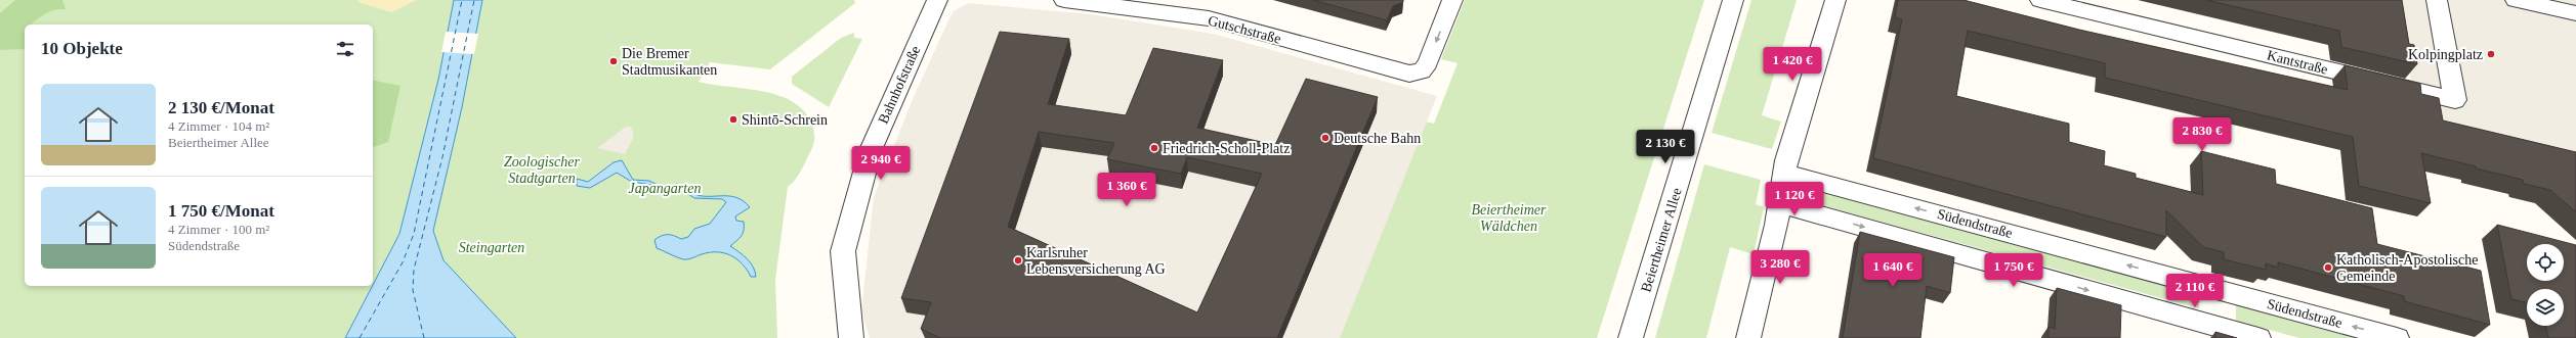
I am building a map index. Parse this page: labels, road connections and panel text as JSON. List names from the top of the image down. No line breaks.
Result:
{"streets":{"street":["Gutschstraße","Kantstraße","Bahnhofstraße","Südendstraße","Beiertheimer Allee"]},"one_way":["Gutschstraße"],"parks":["Zoologischer Stadtgarten","Japangarten","Beiertheimer Wäldchen","Steingarten"],"places":["Kolpingplatz","Die Bremer Stadtmusikanten","Shintō-Schrein","Deutsche Bahn","Friedrich-Scholl-Platz","Karlsruher Lebensversicherung AG","Katholisch-Apostolische Gemeinde"],"page":{"heading":"10 Objekte","price":["1 420 €","2 830 €","2 130 €","2 940 €","1 360 €","1 120 €","3 280 €","1 640 €","1 750 €","2 110 €"],"list":[{"name":"2 130 €/Monat","note":"4 Zimmer · 104 m² · Beiertheimer Allee"},{"name":"1 750 €/Monat","note":"4 Zimmer · 100 m² · Südendstraße"}]}}
